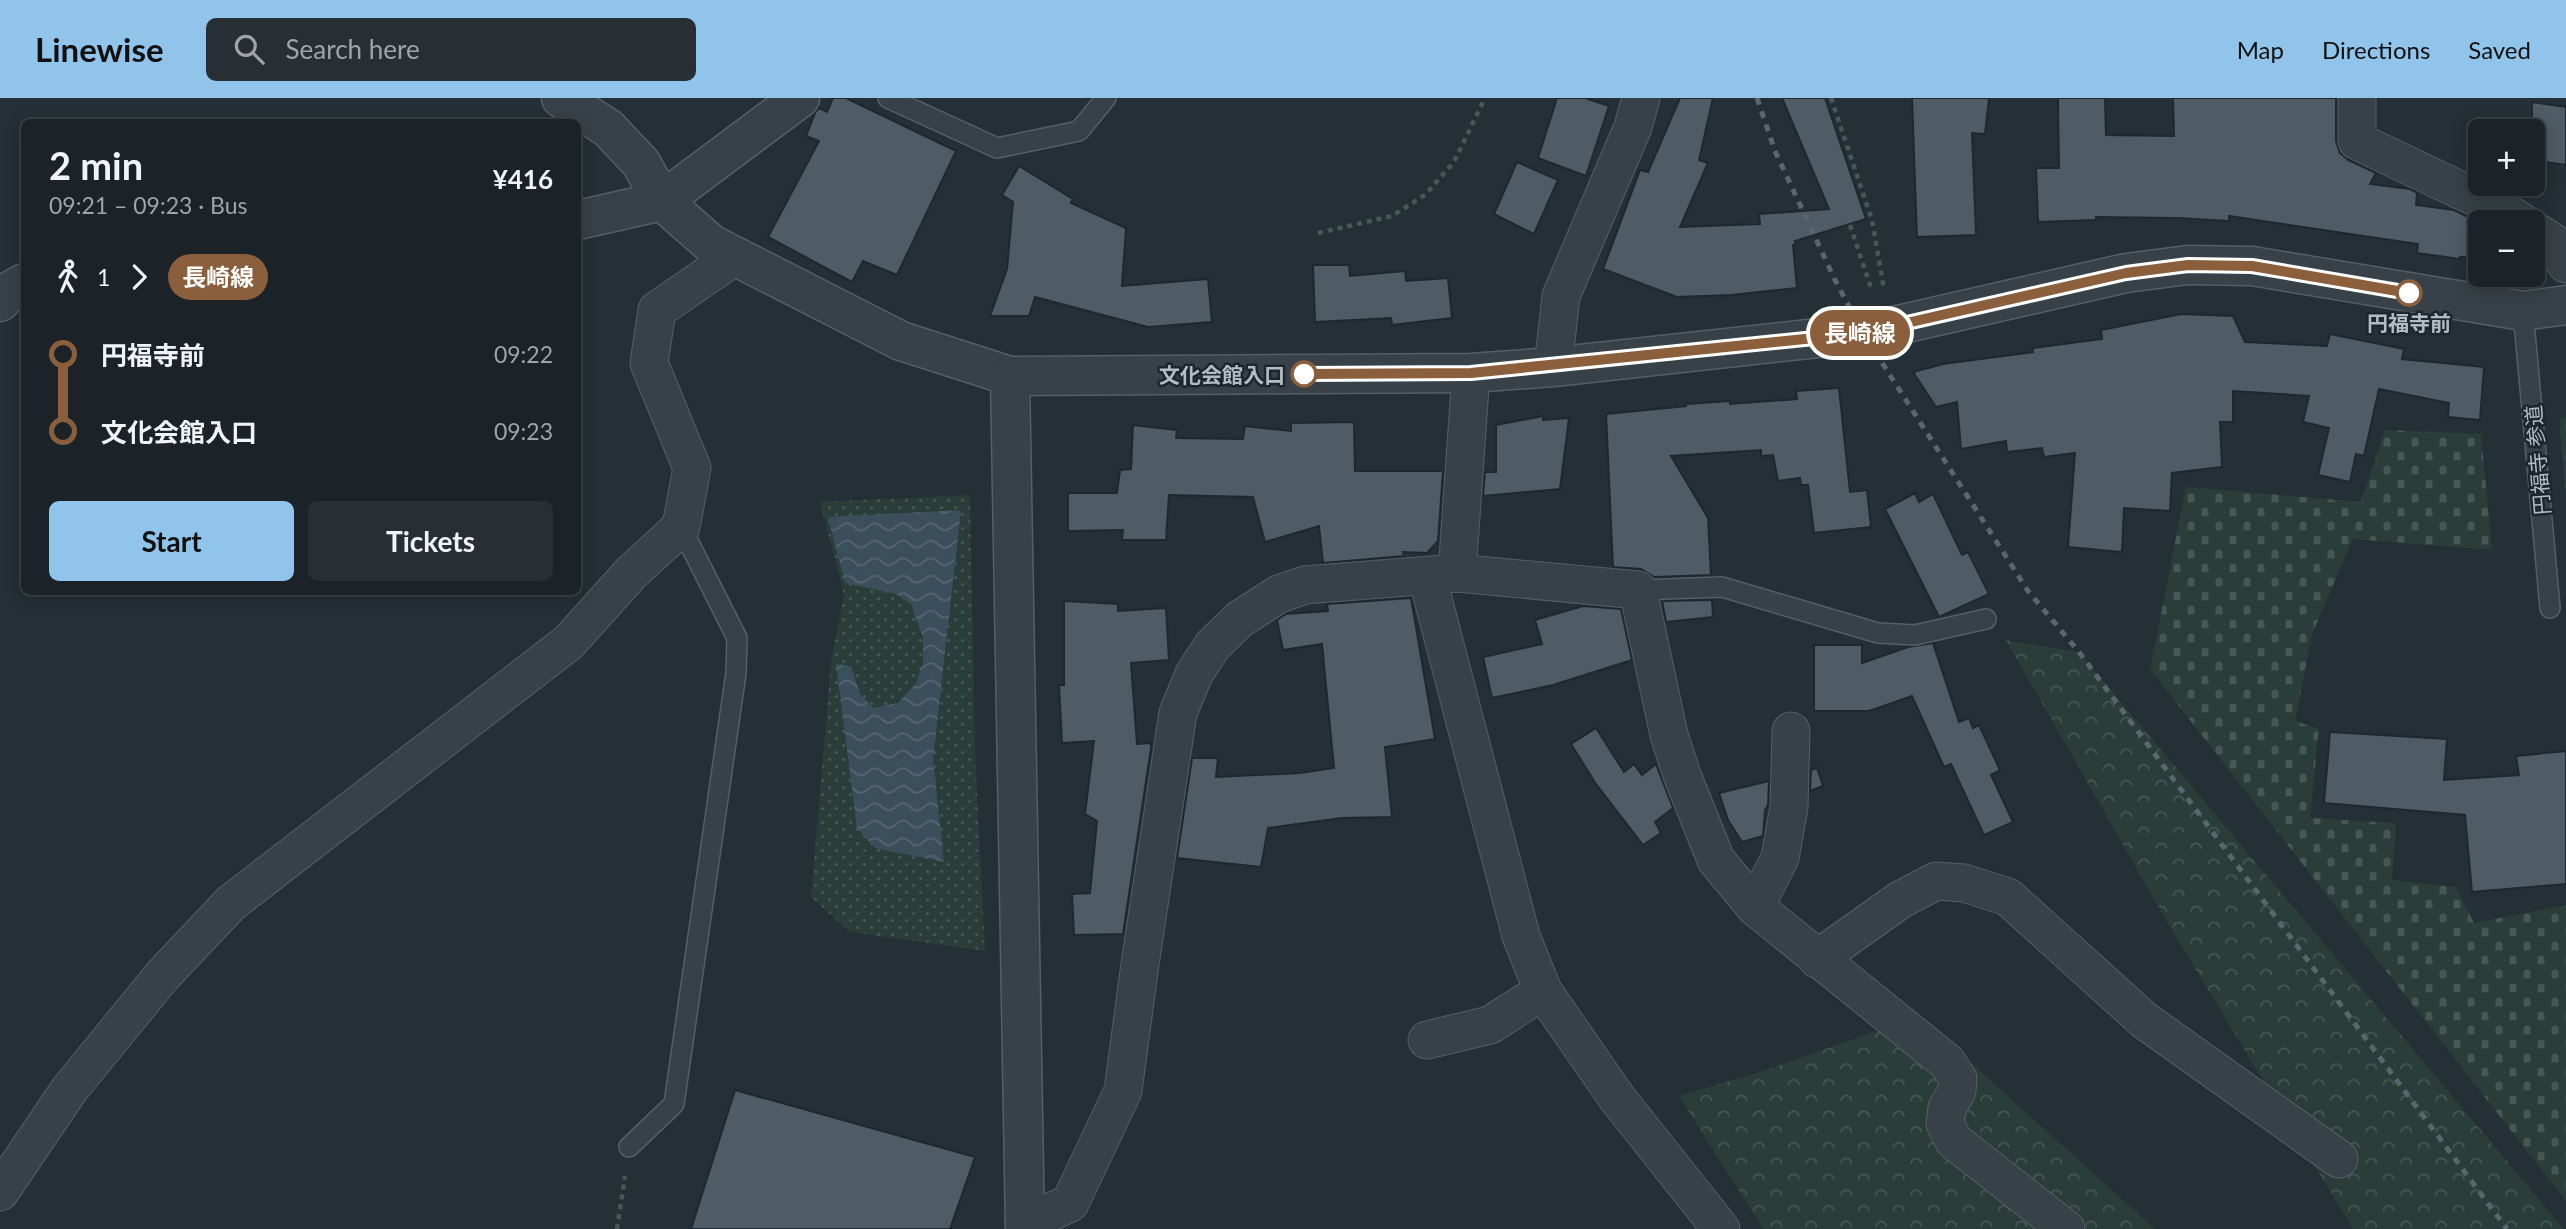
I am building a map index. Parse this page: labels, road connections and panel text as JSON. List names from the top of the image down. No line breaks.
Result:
{"streets":{"lane":["円福寺 参道"]},"places":["円福寺前","文化会館入口"],"lines":["bus line 長崎線"],"page":{"header":"Linewise","search":"Search here","nav":["Map","Directions","Saved"],"on_map":"長崎線","map_buttons":["+","−"],"heading":["2 min","09:21 – 09:23 · Bus","¥416"],"legs":["1","長崎線"],"list":[{"name":"円福寺前","value":"09:22"},{"name":"文化会館入口","value":"09:23"}],"buttons":["Start","Tickets"]}}
